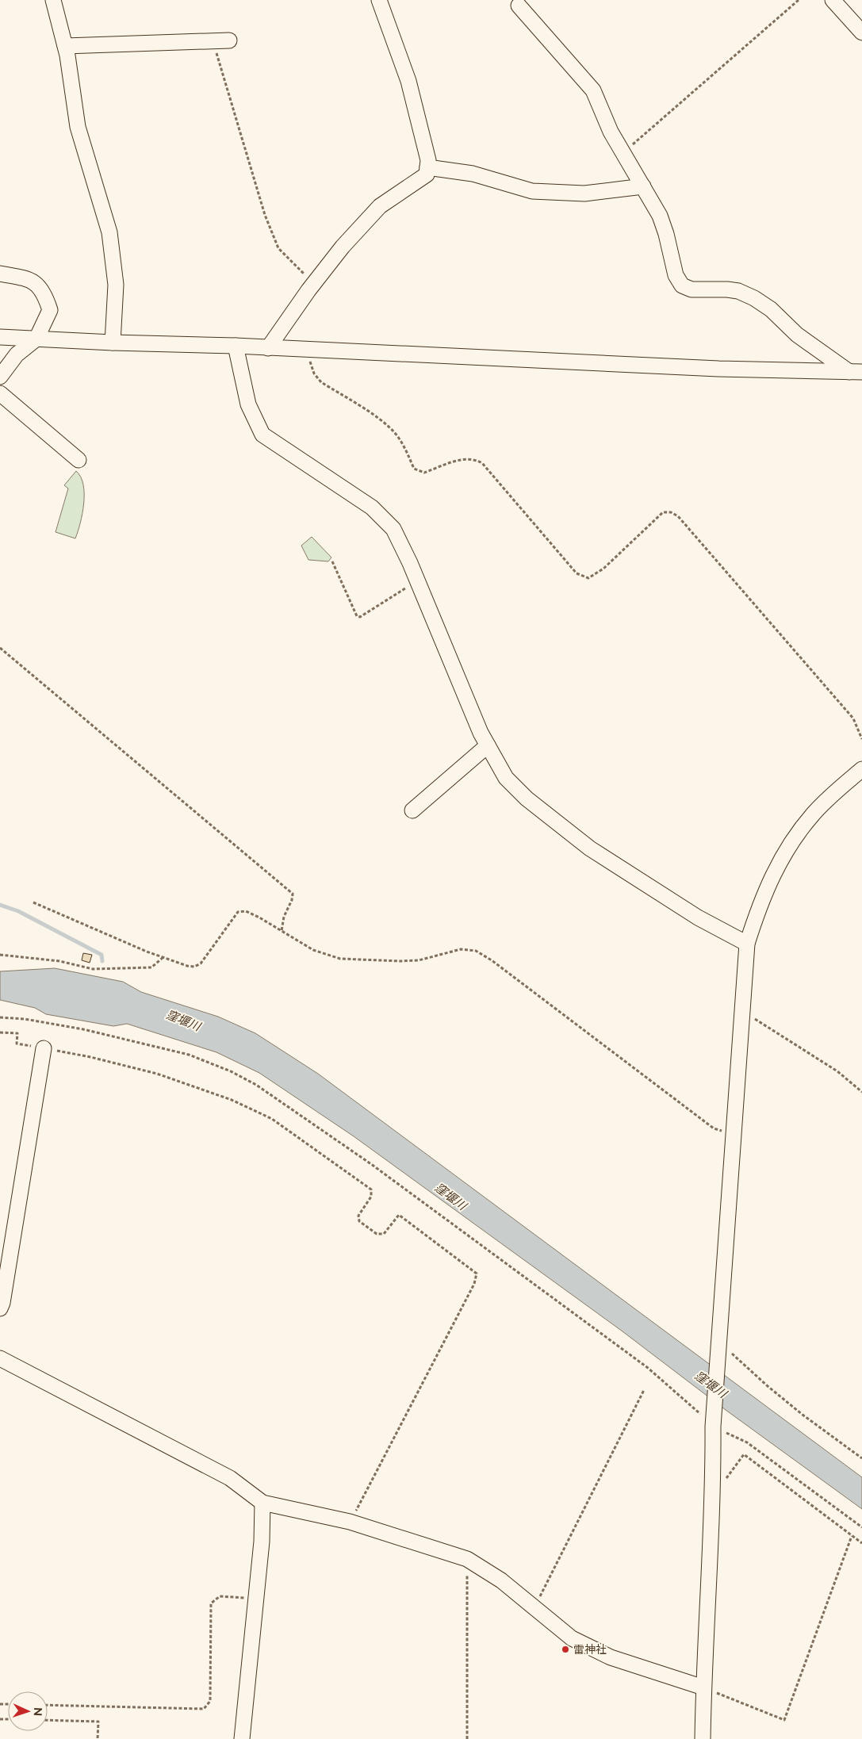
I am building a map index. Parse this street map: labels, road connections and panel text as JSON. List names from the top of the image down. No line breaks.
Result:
{"water":["窪堰川"],"places":["雷神社"],"north":"right"}
